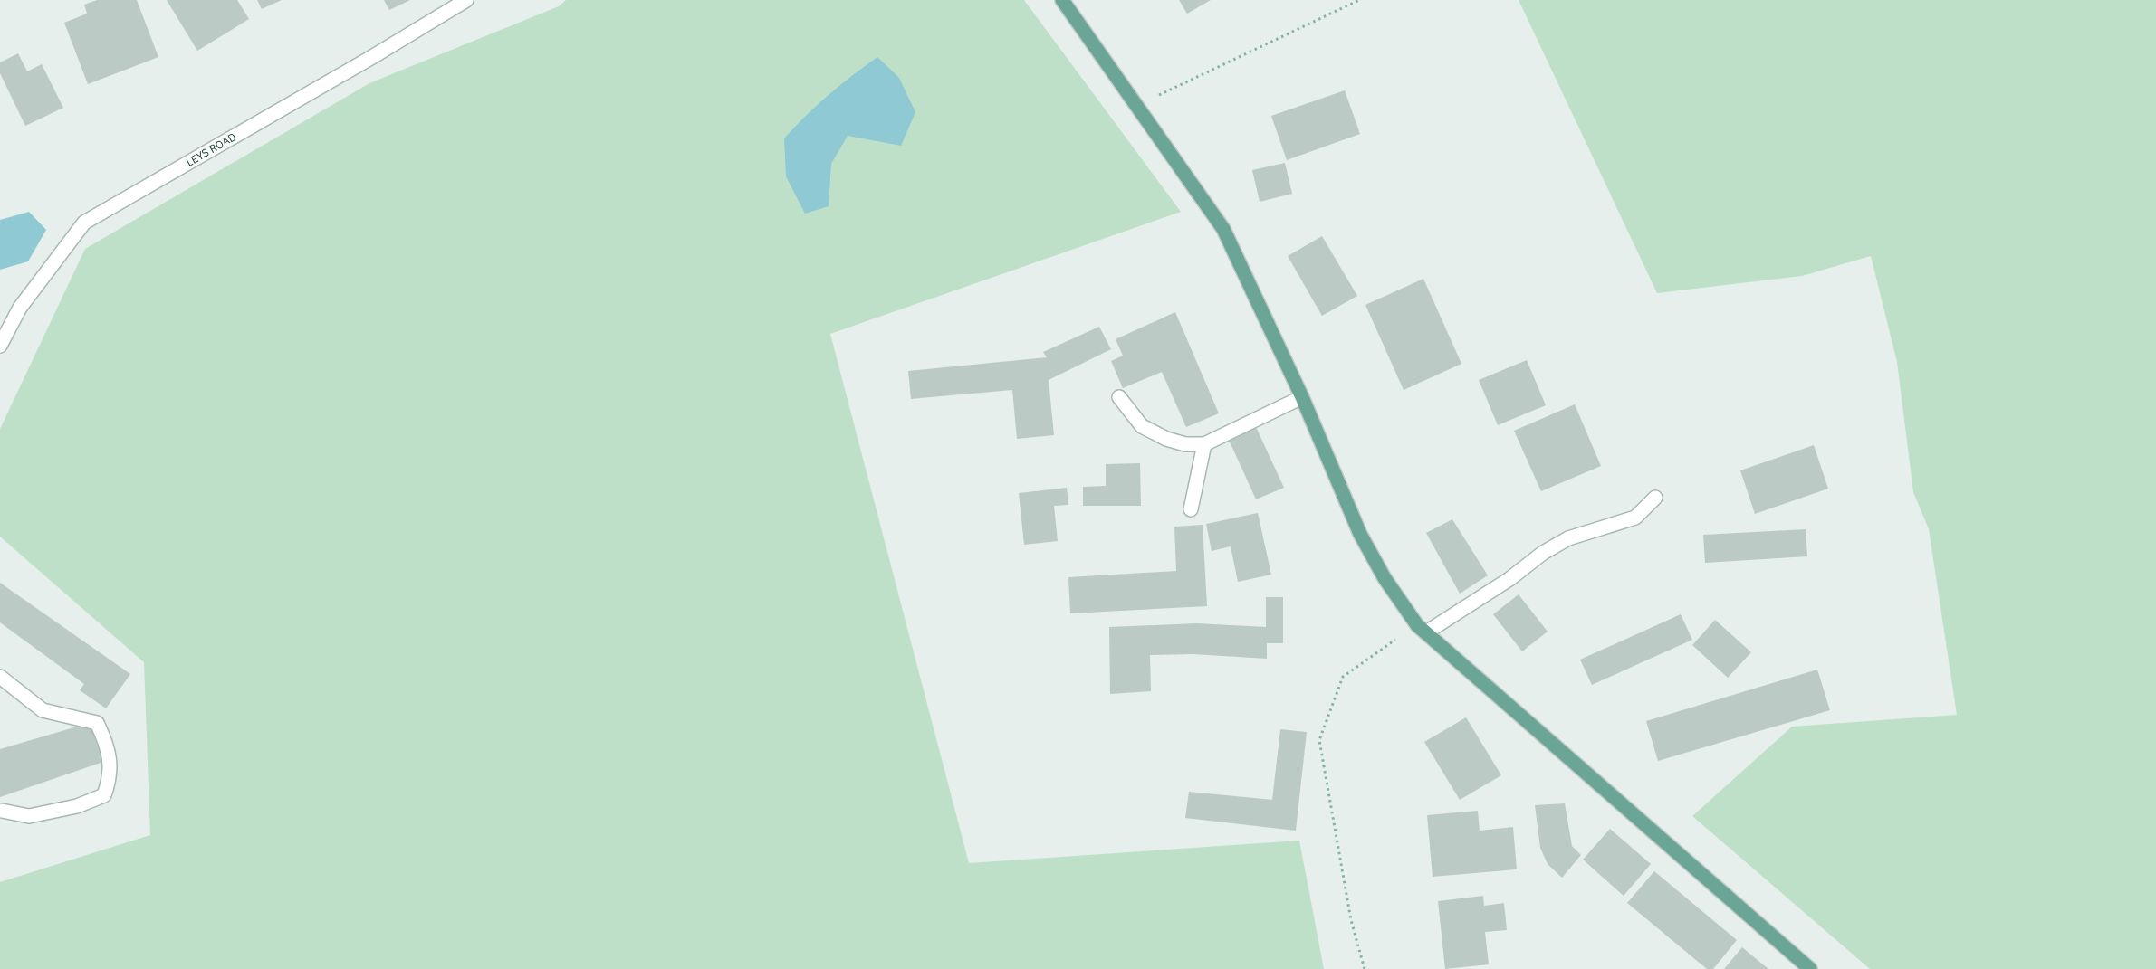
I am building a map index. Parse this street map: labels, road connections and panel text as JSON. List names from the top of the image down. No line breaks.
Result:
{"streets":{"street":["LEYS ROAD"]}}
